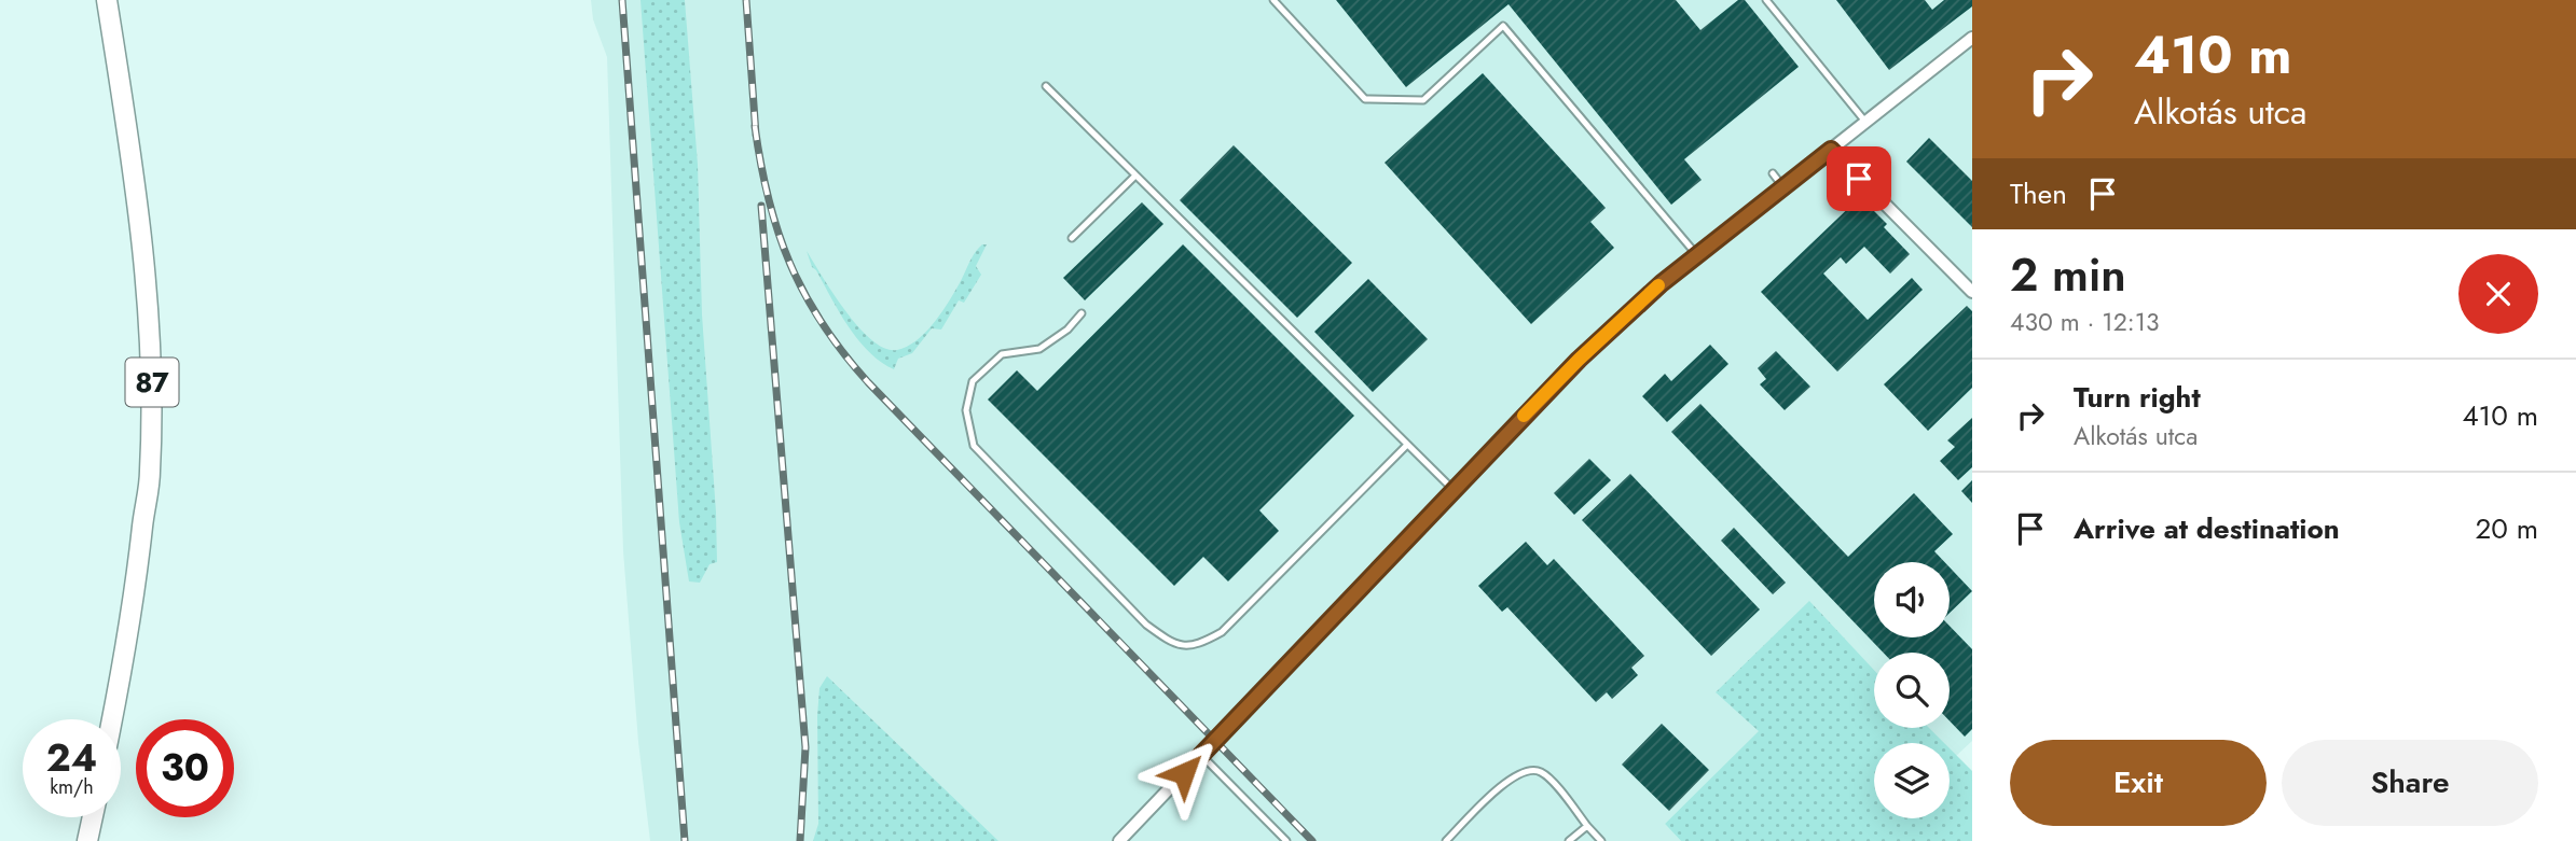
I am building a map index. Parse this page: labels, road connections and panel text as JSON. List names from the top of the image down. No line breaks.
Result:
{"streets":{"main road":["87"]},"page":{"turn":["410 m","Alkotás utca"],"then":"Then","heading":["2 min","430 m · 12:13"],"list":[{"name":"Turn right","note":"Alkotás utca","value":"410 m"},{"name":"Arrive at destination","value":"20 m"}],"speed":"24 km/h","limit":"30","buttons":["Exit","Share"]}}
